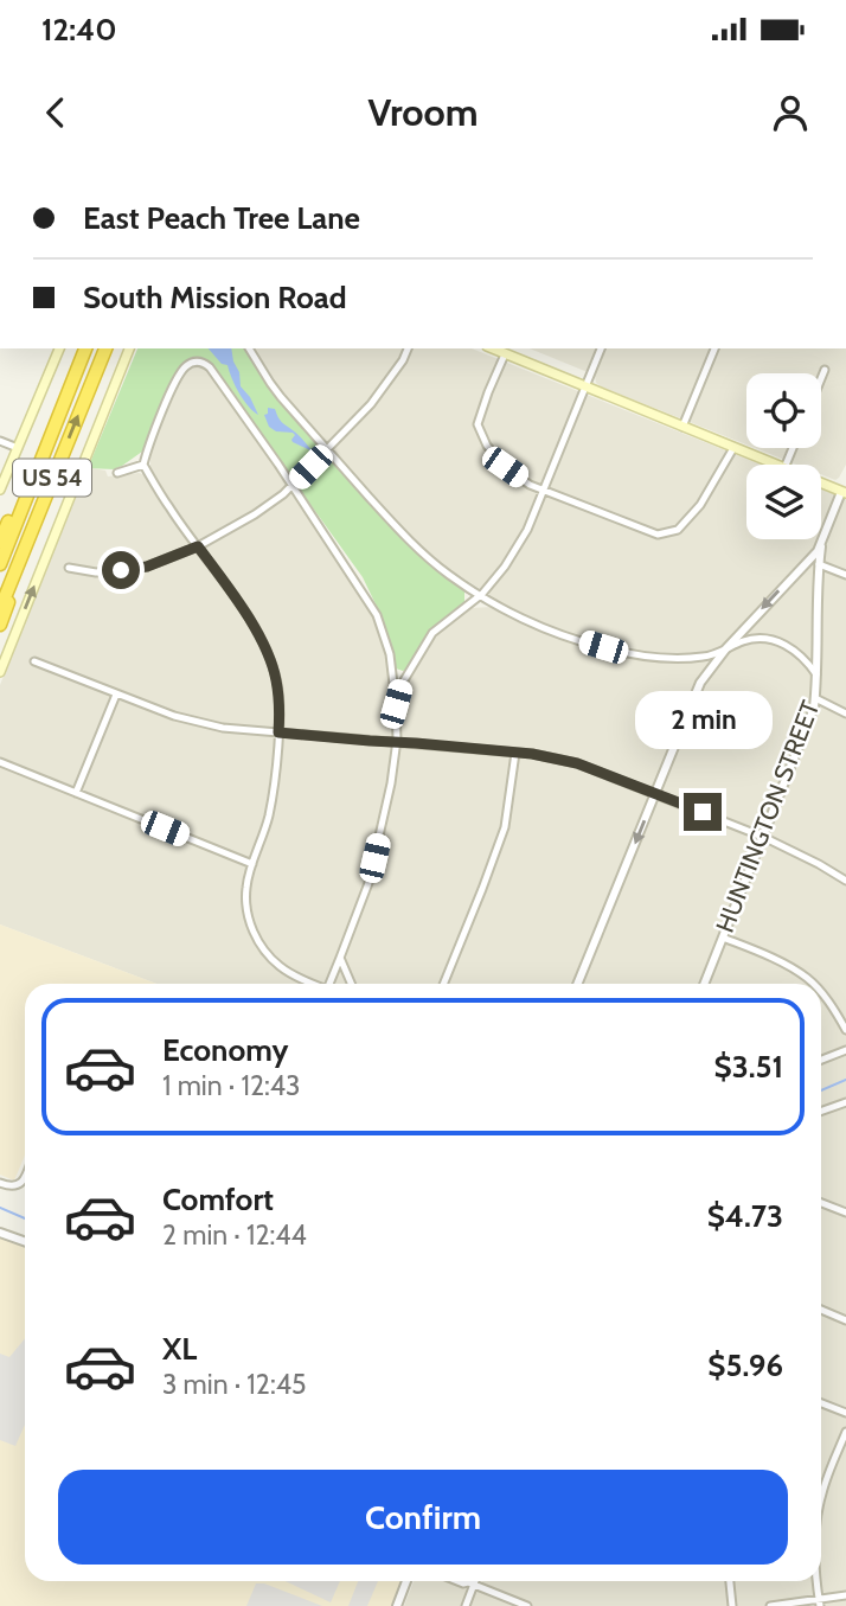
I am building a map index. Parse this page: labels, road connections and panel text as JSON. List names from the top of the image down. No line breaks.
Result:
{"streets":{"highway":["US 54"],"street":["HUNTINGTON STREET"]},"page":{"status":"12:40","header":"Vroom","banner":["East Peach Tree Lane","South Mission Road"],"bubble":"2 min","list":[{"name":"Economy","note":"1 min · 12:43","value":"$3.51"},{"name":"Comfort","note":"2 min · 12:44","value":"$4.73"},{"name":"XL","note":"3 min · 12:45","value":"$5.96"}],"buttons":"Confirm"}}
